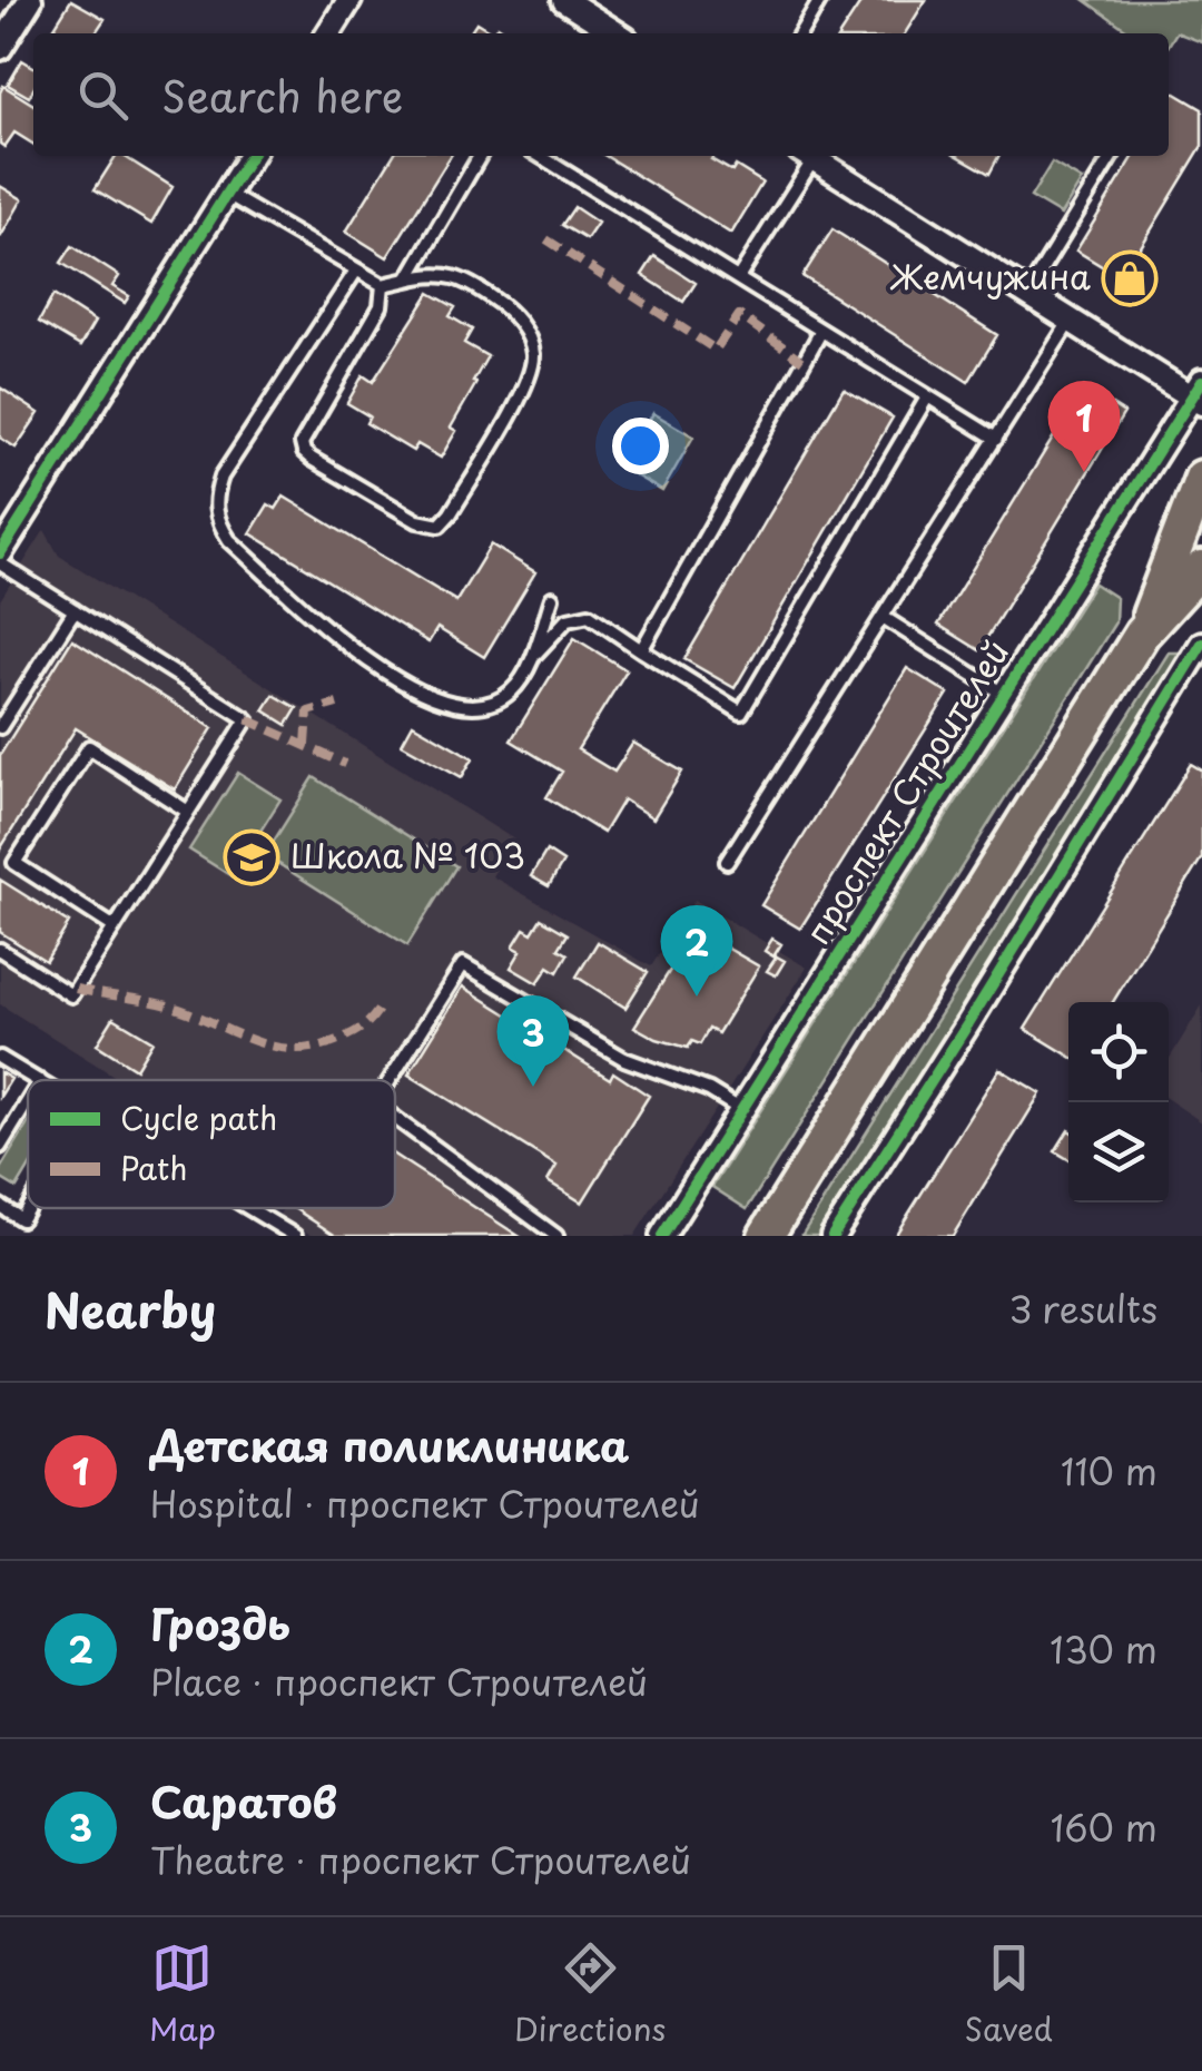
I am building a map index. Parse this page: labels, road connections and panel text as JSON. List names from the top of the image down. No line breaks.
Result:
{"streets":{"street":["проспект Строителей"]},"places":{"shop":["Жемчужина"],"school or university":["Школа № 103"]},"legend":["Cycle path","Path"],"page":{"search":"Search here","pins":["1","2","3"],"heading":["Nearby","3 results"],"list":[{"mark":"1","name":"Детская поликлиника","note":"Hospital · проспект Строителей","value":"110 m"},{"mark":"2","name":"Гроздь","note":"Place · проспект Строителей","value":"130 m"},{"mark":"3","name":"Саратов","note":"Theatre · проспект Строителей","value":"160 m"}],"nav":["Map","Directions","Saved"]}}
